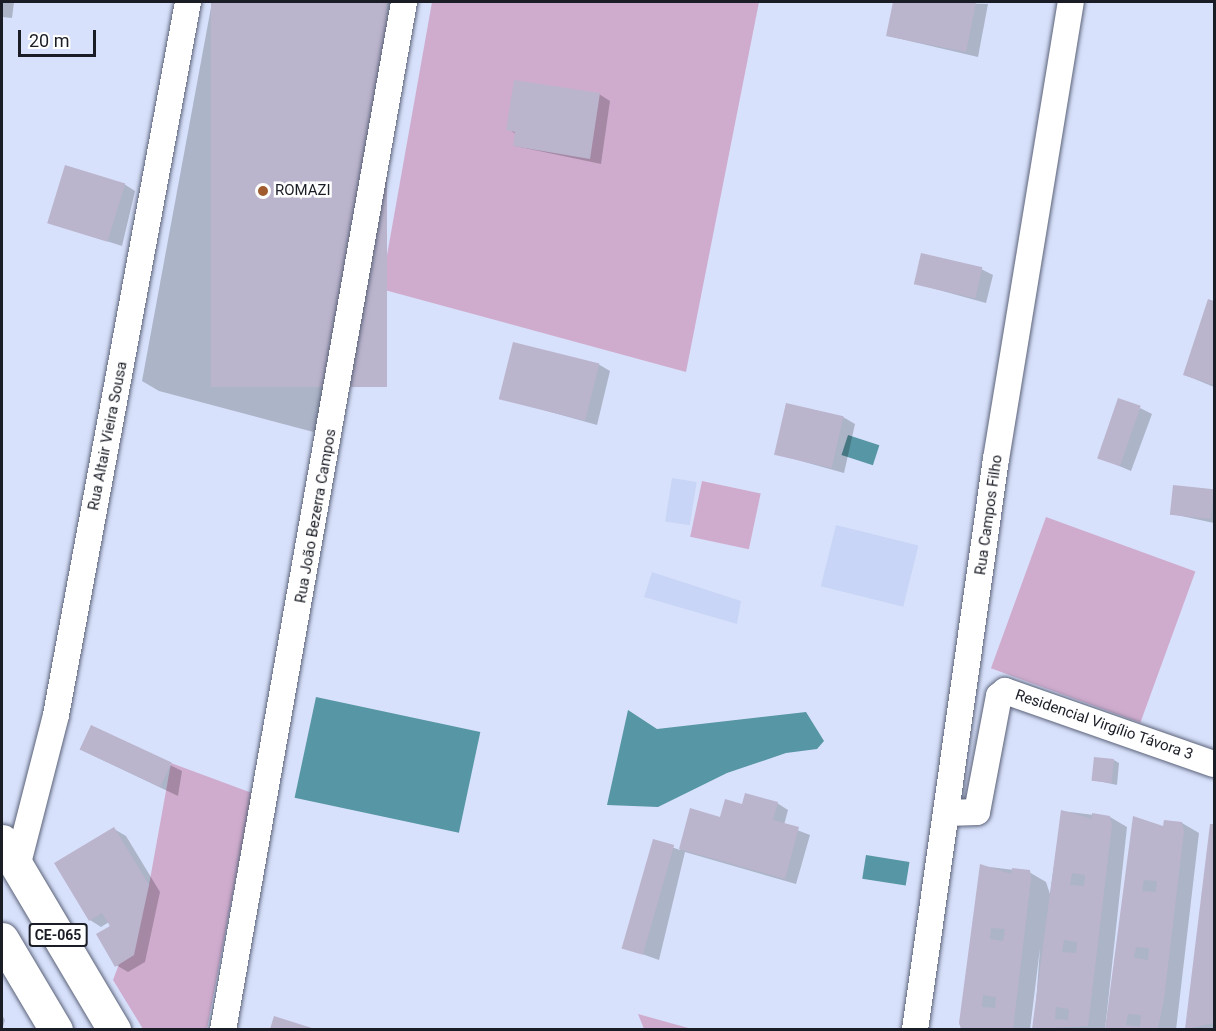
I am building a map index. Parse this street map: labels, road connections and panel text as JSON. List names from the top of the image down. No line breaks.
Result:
{"streets":{"main road":["CE-065"],"street":["Rua Altair Vieira Sousa","Rua Campos Filho","Rua João Bezerra Campos","Residencial Virgílio Távora 3"]},"crossings":[["Rua Altair Vieira Sousa","CE-065"],["Rua Campos Filho","Residencial Virgílio Távora 3"]],"places":["ROMAZI"],"scale_bar":"20 m"}
